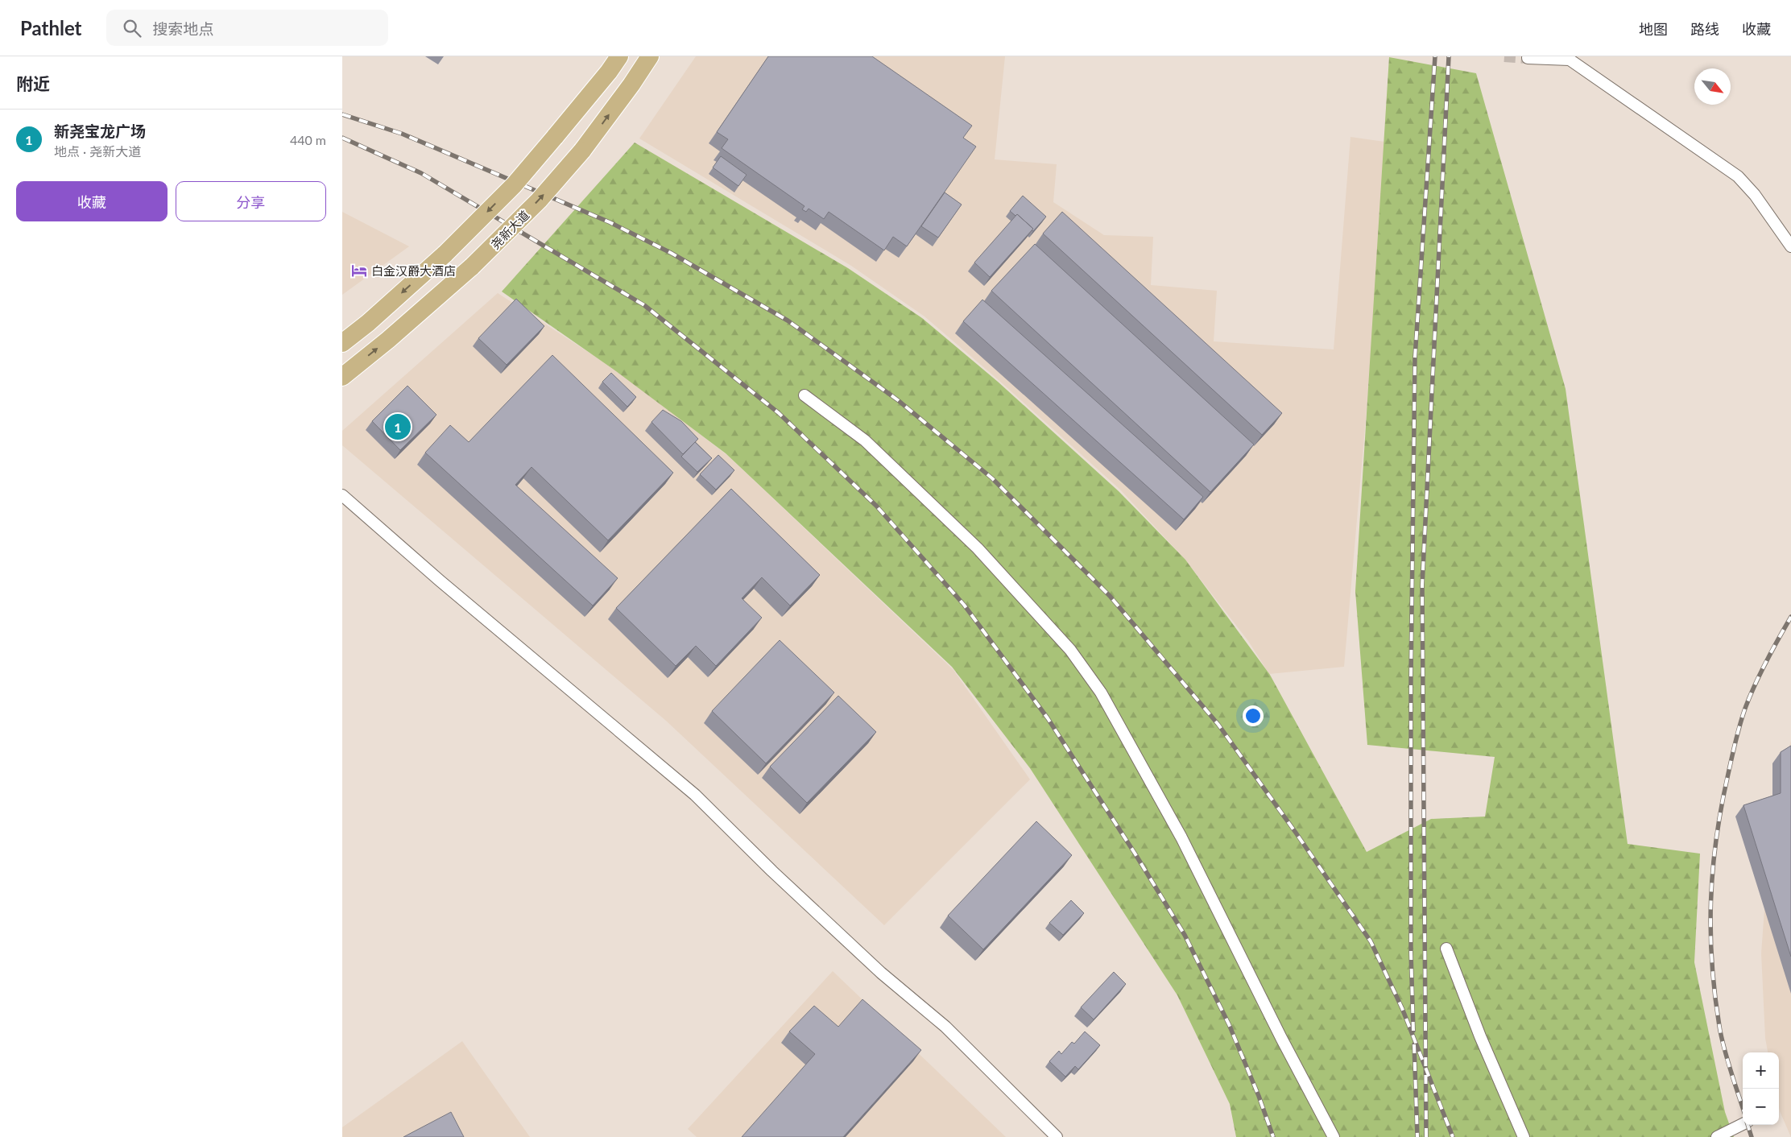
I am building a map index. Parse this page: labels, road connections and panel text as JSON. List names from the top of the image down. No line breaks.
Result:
{"streets":{"main road":["尧新大道"]},"places":{"hotel":["白金汉爵大酒店"]},"north":"bottom right","page":{"header":"Pathlet","search":"搜索地点","nav":["地图","路线","收藏"],"heading":"附近","list":[{"mark":"1","name":"新尧宝龙广场","note":"地点 · 尧新大道","value":"440 m"}],"buttons":["收藏","分享"],"pins":"1","map_buttons":["+","−"]}}
